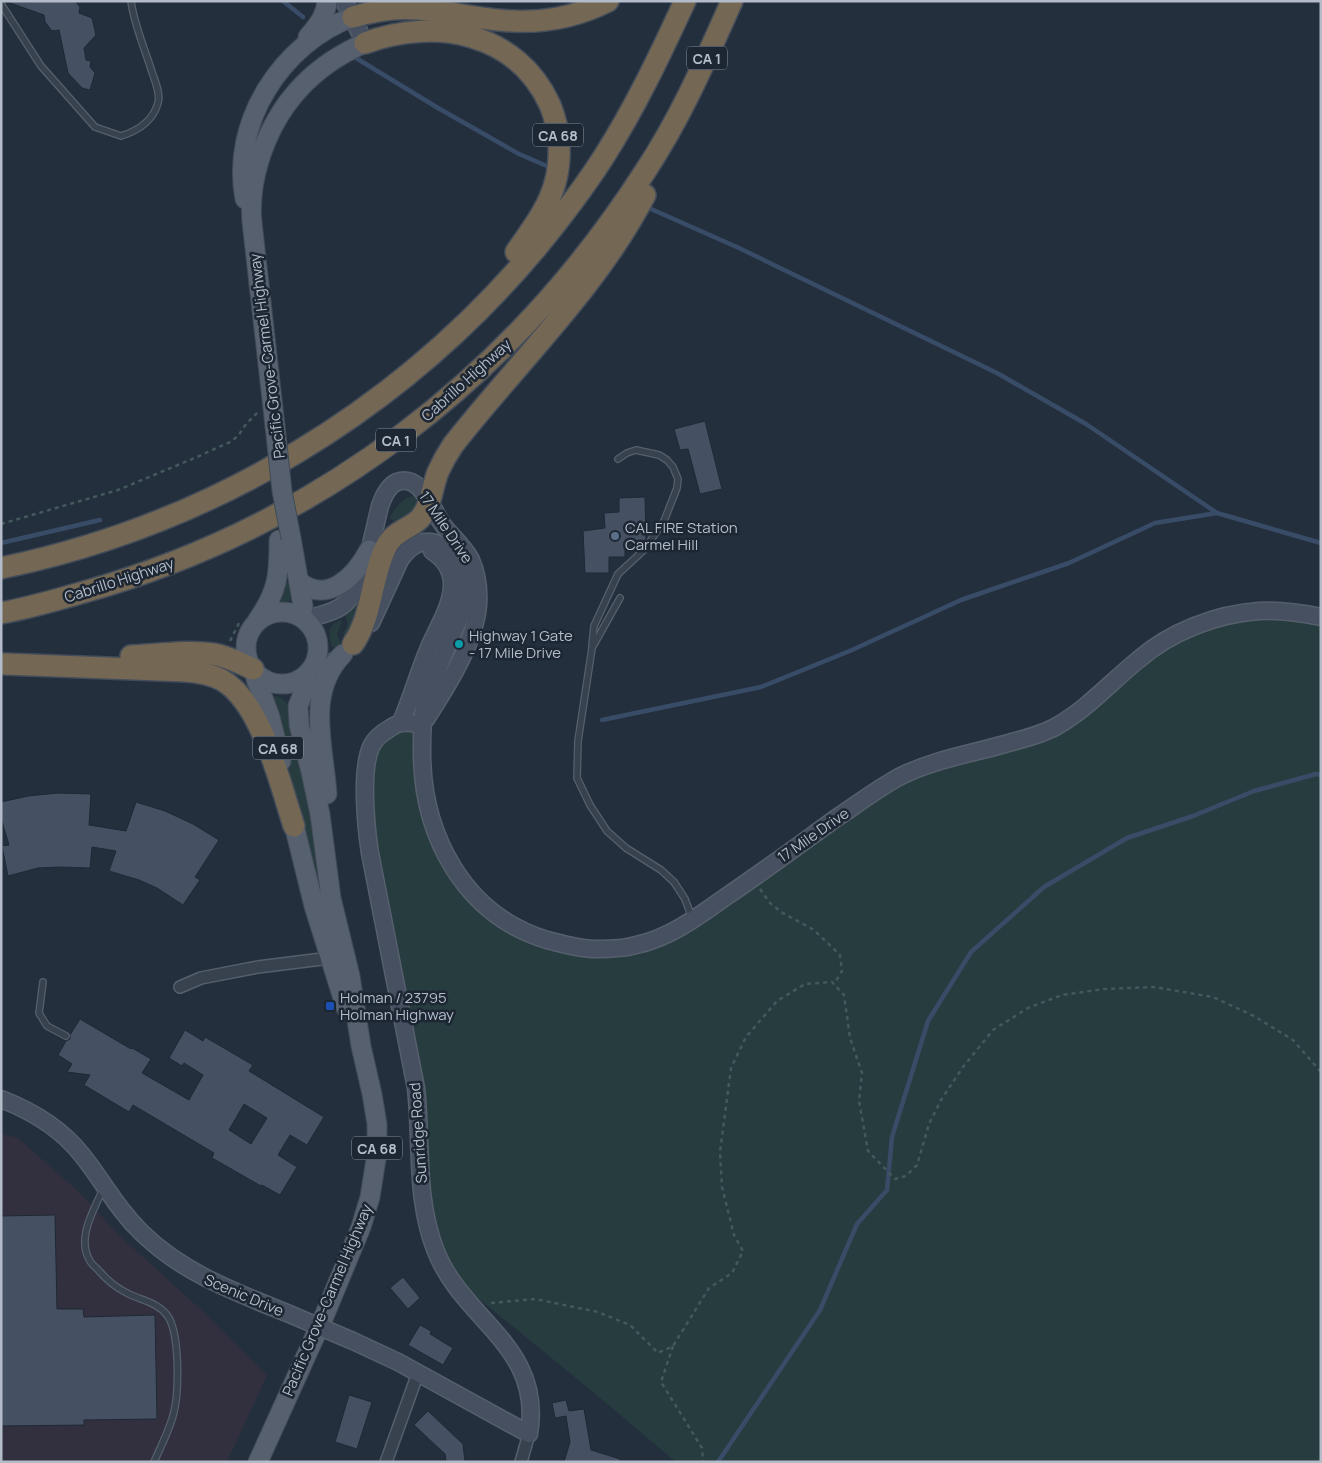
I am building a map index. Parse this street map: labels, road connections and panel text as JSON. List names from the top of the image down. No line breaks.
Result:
{"streets":{"highway":["CA 1","CA 68","Cabrillo Highway"],"main road":["Pacific Grove-Carmel Highway","17 Mile Drive","Sunridge Road","Scenic Drive"]},"crossings":[["CA 1","CA 68"],["CA 68","Pacific Grove-Carmel Highway"],["CA 68","17 Mile Drive"],["Pacific Grove-Carmel Highway","17 Mile Drive"],["Sunridge Road","Scenic Drive"]],"places":{"other":["CAL FIRE Station Carmel Hill","Highway 1 Gate - 17 Mile Drive"],"transit":["Holman / 23795 Holman Highway"]}}
